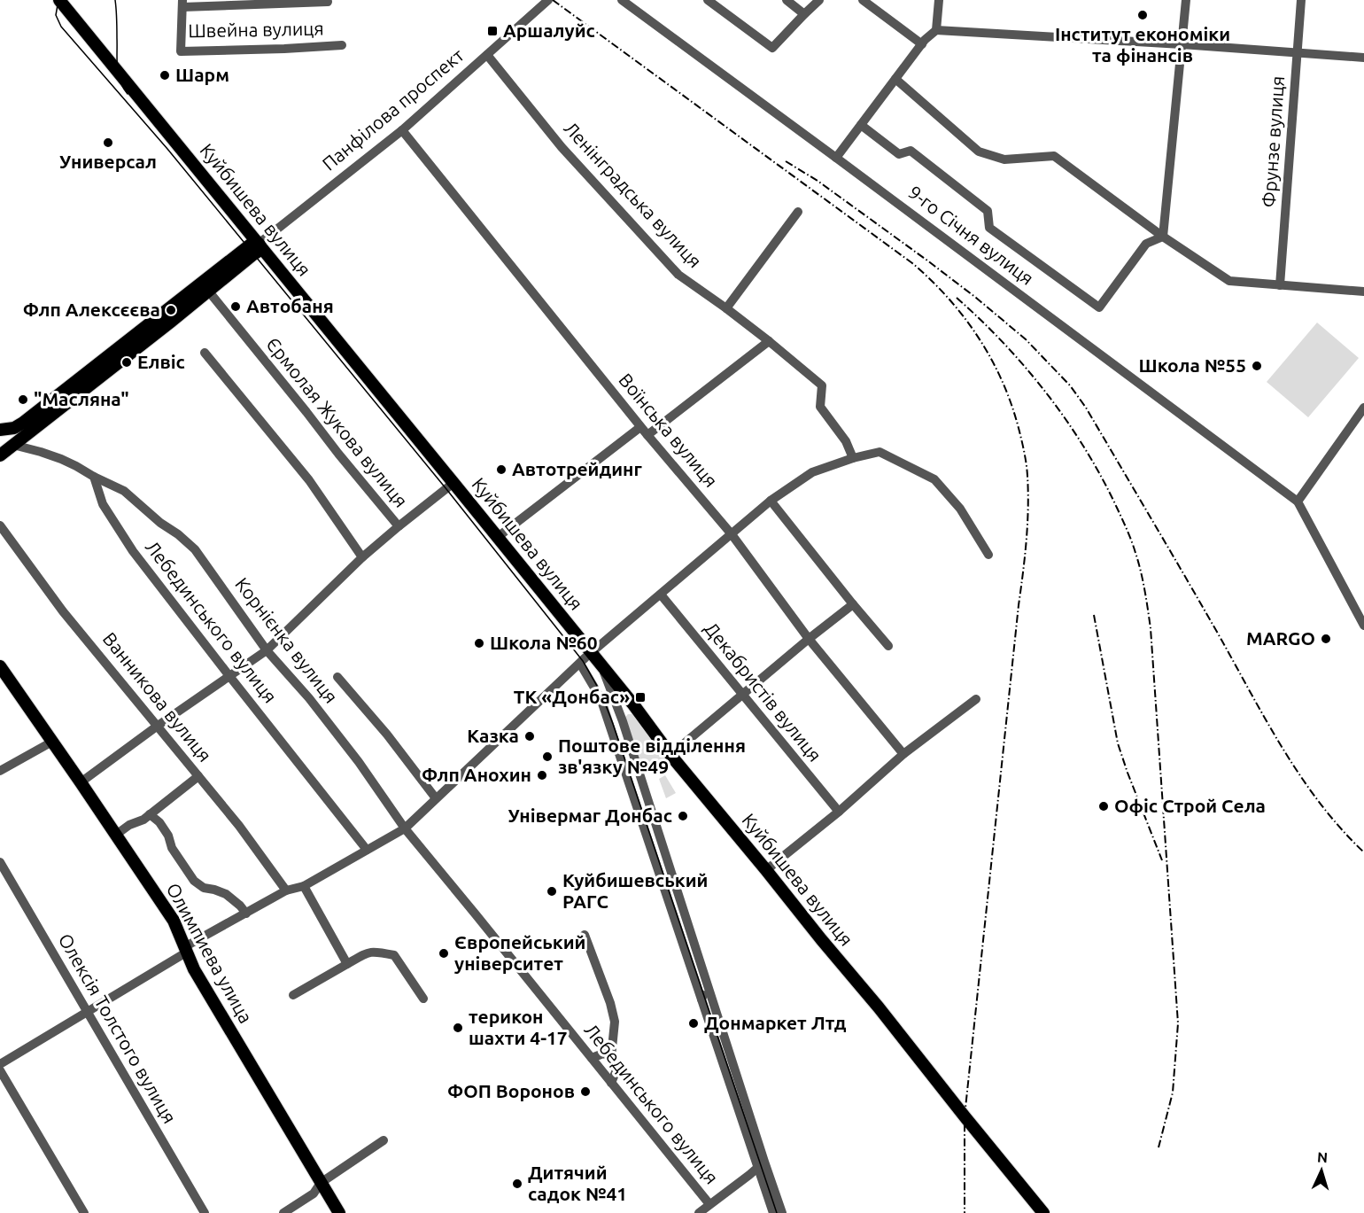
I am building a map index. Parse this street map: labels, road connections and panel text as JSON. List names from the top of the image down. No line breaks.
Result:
{"streets":{"main road":["Панфілова проспект","Куйбишева вулиця","Олимпиева улица"],"street":["Швейна вулиця","Фрунзе вулиця","Ленінградська вулиця","9-го Січня вулиця","Єрмолая Жукова вулиця","Воїнська вулиця","Лебединського вулиця","Корнієнка вулиця","Декабристів вулиця","Ванникова вулиця","Олексія Толстого вулиця"]},"crossings":[["Панфілова проспект","Ленінградська вулиця"],["Панфілова проспект","Куйбишева вулиця"],["Панфілова проспект","Воїнська вулиця"],["Лебединського вулиця","Корнієнка вулиця"]],"places":{"other":["Інститут економіки та фінансів","Шарм","Универсал","Автобаня","Флп Алексєєва","Елвіс","Школа №55","\"Масляна\"","Автотрейдинг","MARGO","Школа №60","Казка","Поштове відділення зв'язку №49","Флп Анохин","Офіс Строй Села","Універмаг Донбас","Куйбишевський РАГС","Європейський університет","Донмаркет Лтд","терикон шахти 4-17","ФОП Воронов","Дитячий садок №41"],"transit":["Аршалуйс","ТК «Донбас»"]},"north":"top"}
